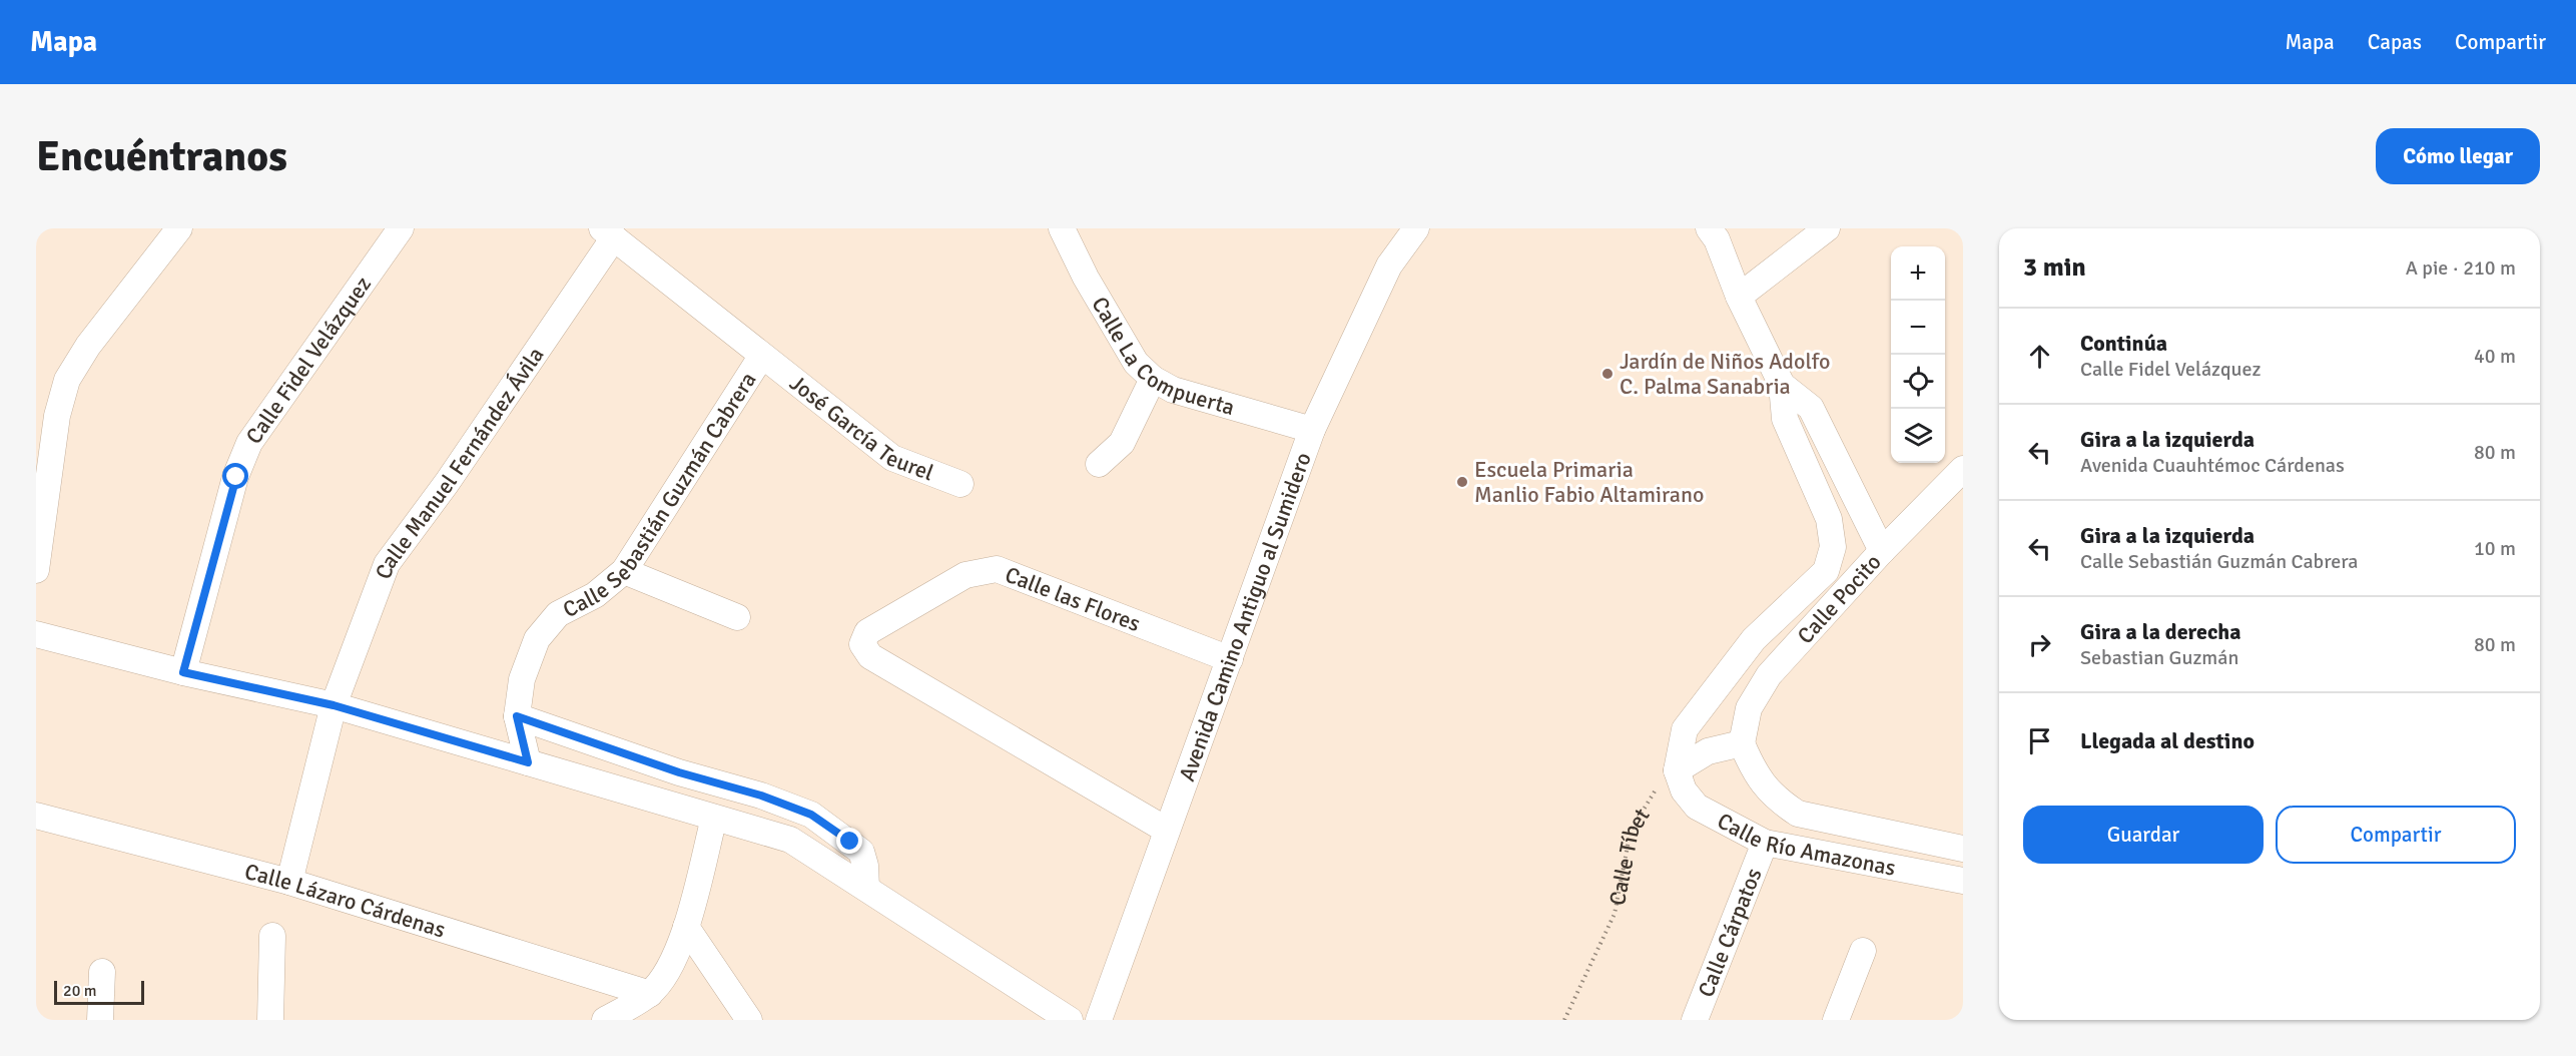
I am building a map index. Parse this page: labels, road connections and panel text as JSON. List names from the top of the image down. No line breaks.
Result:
{"streets":{"street":["Calle La Compuerta","Calle Fidel Velázquez","José García Teurel","Calle Manuel Fernández Ávila","Calle Sebastián Guzmán Cabrera","Calle Pocito","Calle las Flores","Avenida Camino Antiguo al Sumidero","Calle Río Amazonas","Calle Lázaro Cárdenas","Calle Cárpatos"],"path":["Calle Tíbet"]},"crossings":[["Calle La Compuerta","Avenida Camino Antiguo al Sumidero"],["José García Teurel","Calle Manuel Fernández Ávila"],["José García Teurel","Calle Sebastián Guzmán Cabrera"],["Calle Manuel Fernández Ávila","Calle Lázaro Cárdenas"],["Calle Pocito","Calle Río Amazonas"],["Calle Pocito","Calle Tíbet"],["Calle las Flores","Avenida Camino Antiguo al Sumidero"],["Calle Río Amazonas","Calle Tíbet"],["Calle Río Amazonas","Calle Cárpatos"]],"places":["Jardín de Niños Adolfo C. Palma Sanabria","Escuela Primaria Manlio Fabio Altamirano"],"scale_bar":"20 m","page":{"header":"Mapa","nav":["Mapa","Capas","Compartir"],"buttons":["Cómo llegar",["Guardar","Compartir"]],"title":"Encuéntranos","heading":["3 min","A pie · 210 m"],"map_buttons":["+","−"],"list":[["Continúa","Calle Fidel Velázquez","40 m"],["Gira a la izquierda","Avenida Cuauhtémoc Cárdenas","80 m"],["Gira a la izquierda","Calle Sebastián Guzmán Cabrera","10 m"],["Gira a la derecha","Sebastian Guzmán","80 m"],"Llegada al destino"],"scale":"20 m"}}
